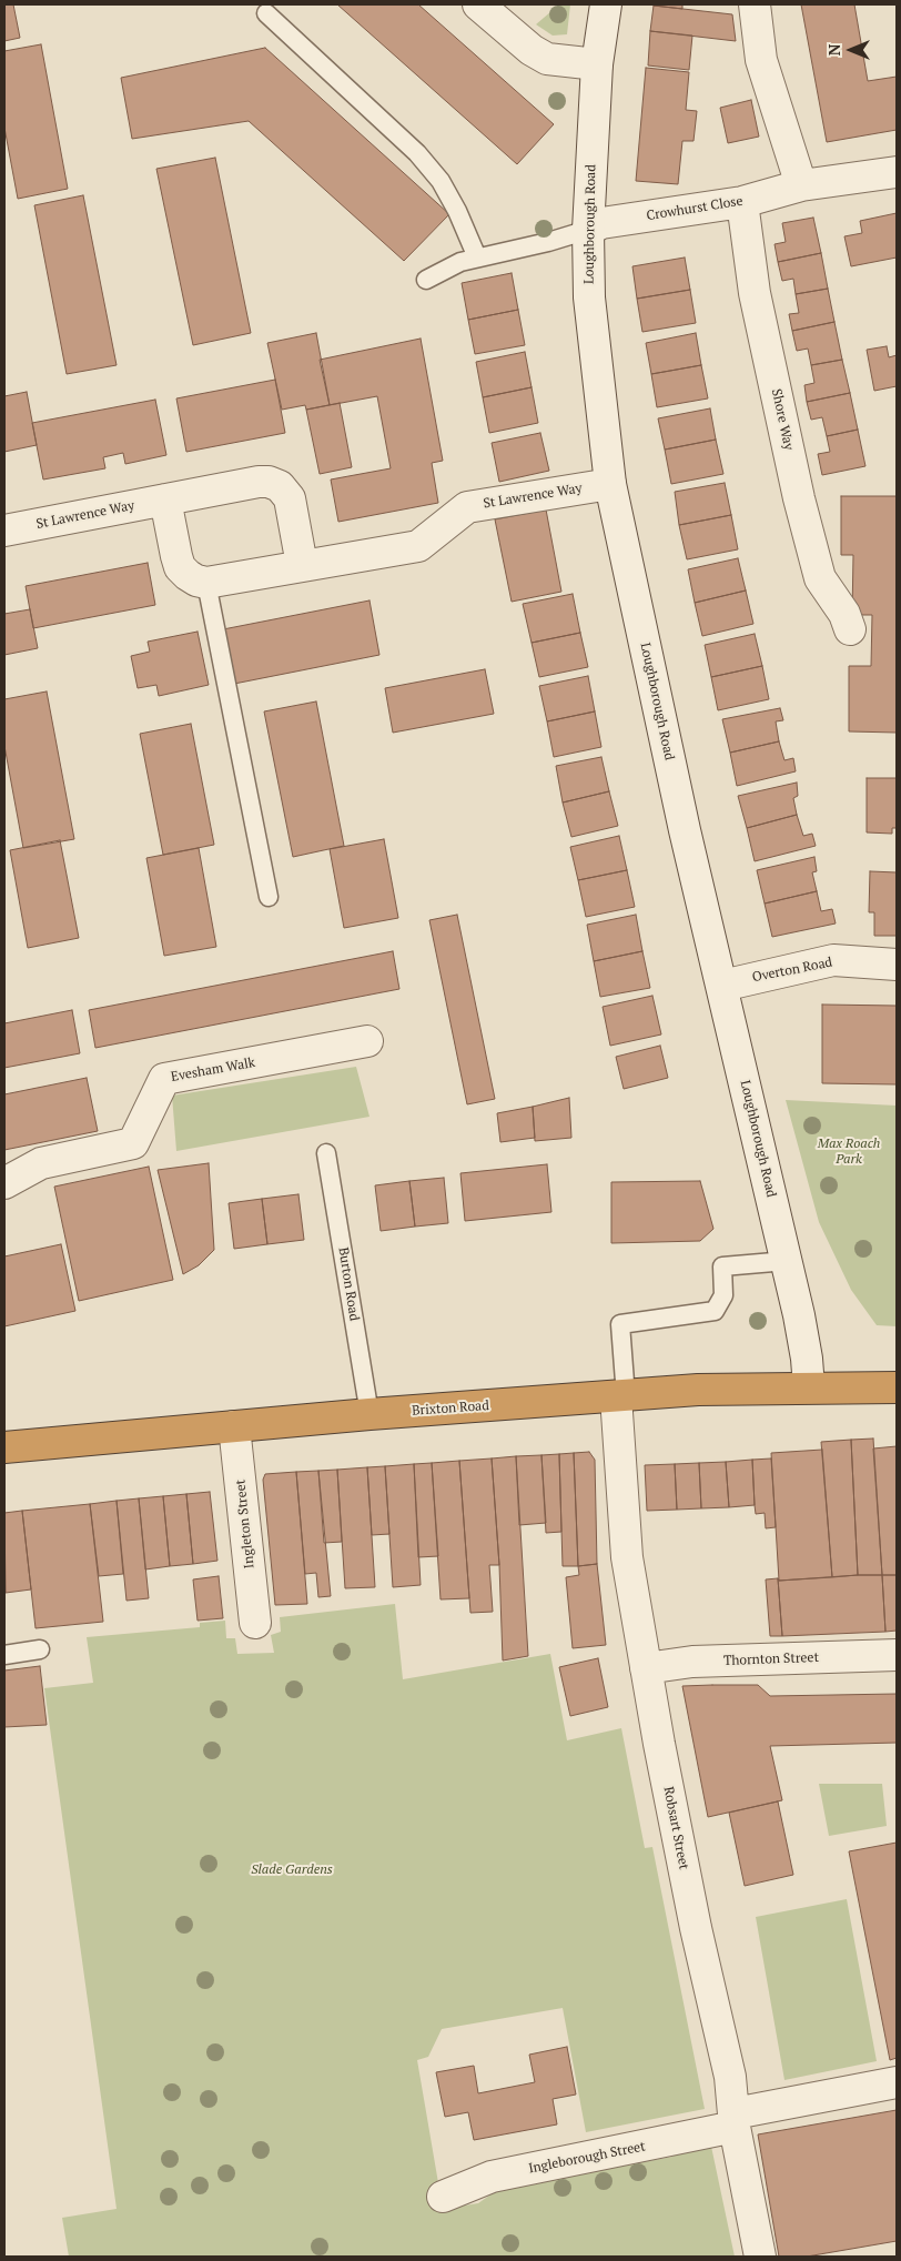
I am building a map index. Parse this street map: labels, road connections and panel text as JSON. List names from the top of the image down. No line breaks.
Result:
{"streets":{"highway":["Brixton Road"],"street":["Crowhurst Close","Loughborough Road","Shore Way","St Lawrence Way","Overton Road","Evesham Walk","Ingleton Street","Thornton Street","Robsart Street","Ingleborough Street"],"lane":["Burton Road"]},"crossings":[["Crowhurst Close","Loughborough Road"],["Crowhurst Close","Shore Way"],["Loughborough Road","St Lawrence Way"],["Loughborough Road","Overton Road"],["Loughborough Road","Brixton Road"],["Burton Road","Brixton Road"],["Brixton Road","Ingleton Street"],["Brixton Road","Robsart Street"],["Thornton Street","Robsart Street"],["Robsart Street","Ingleborough Street"]],"parks":["Max Roach Park","Slade Gardens"],"north":"left"}
